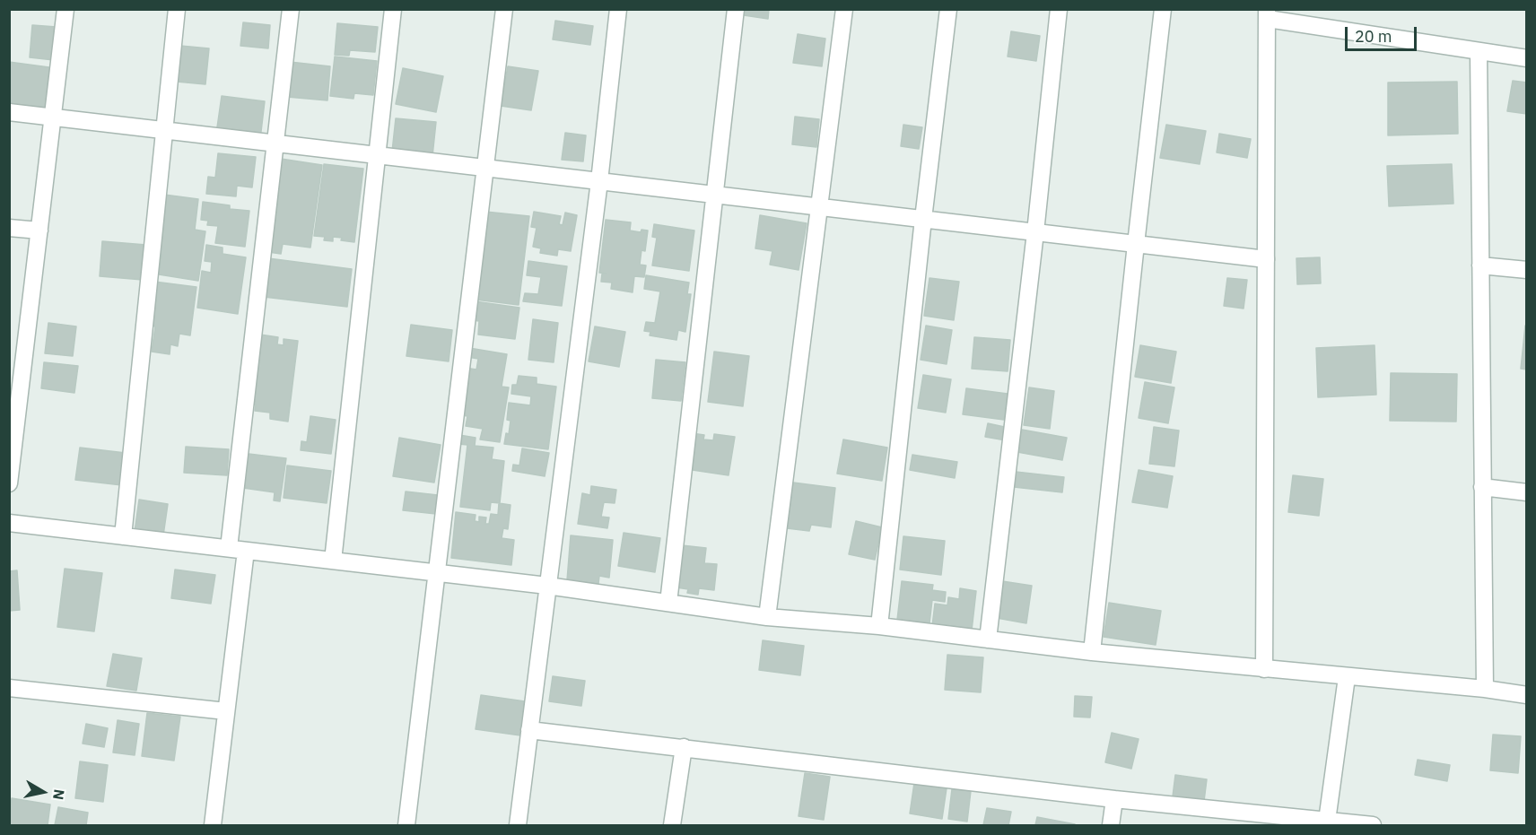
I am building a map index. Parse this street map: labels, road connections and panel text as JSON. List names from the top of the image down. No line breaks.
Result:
{"scale_bar":"20 m","north":"right"}
